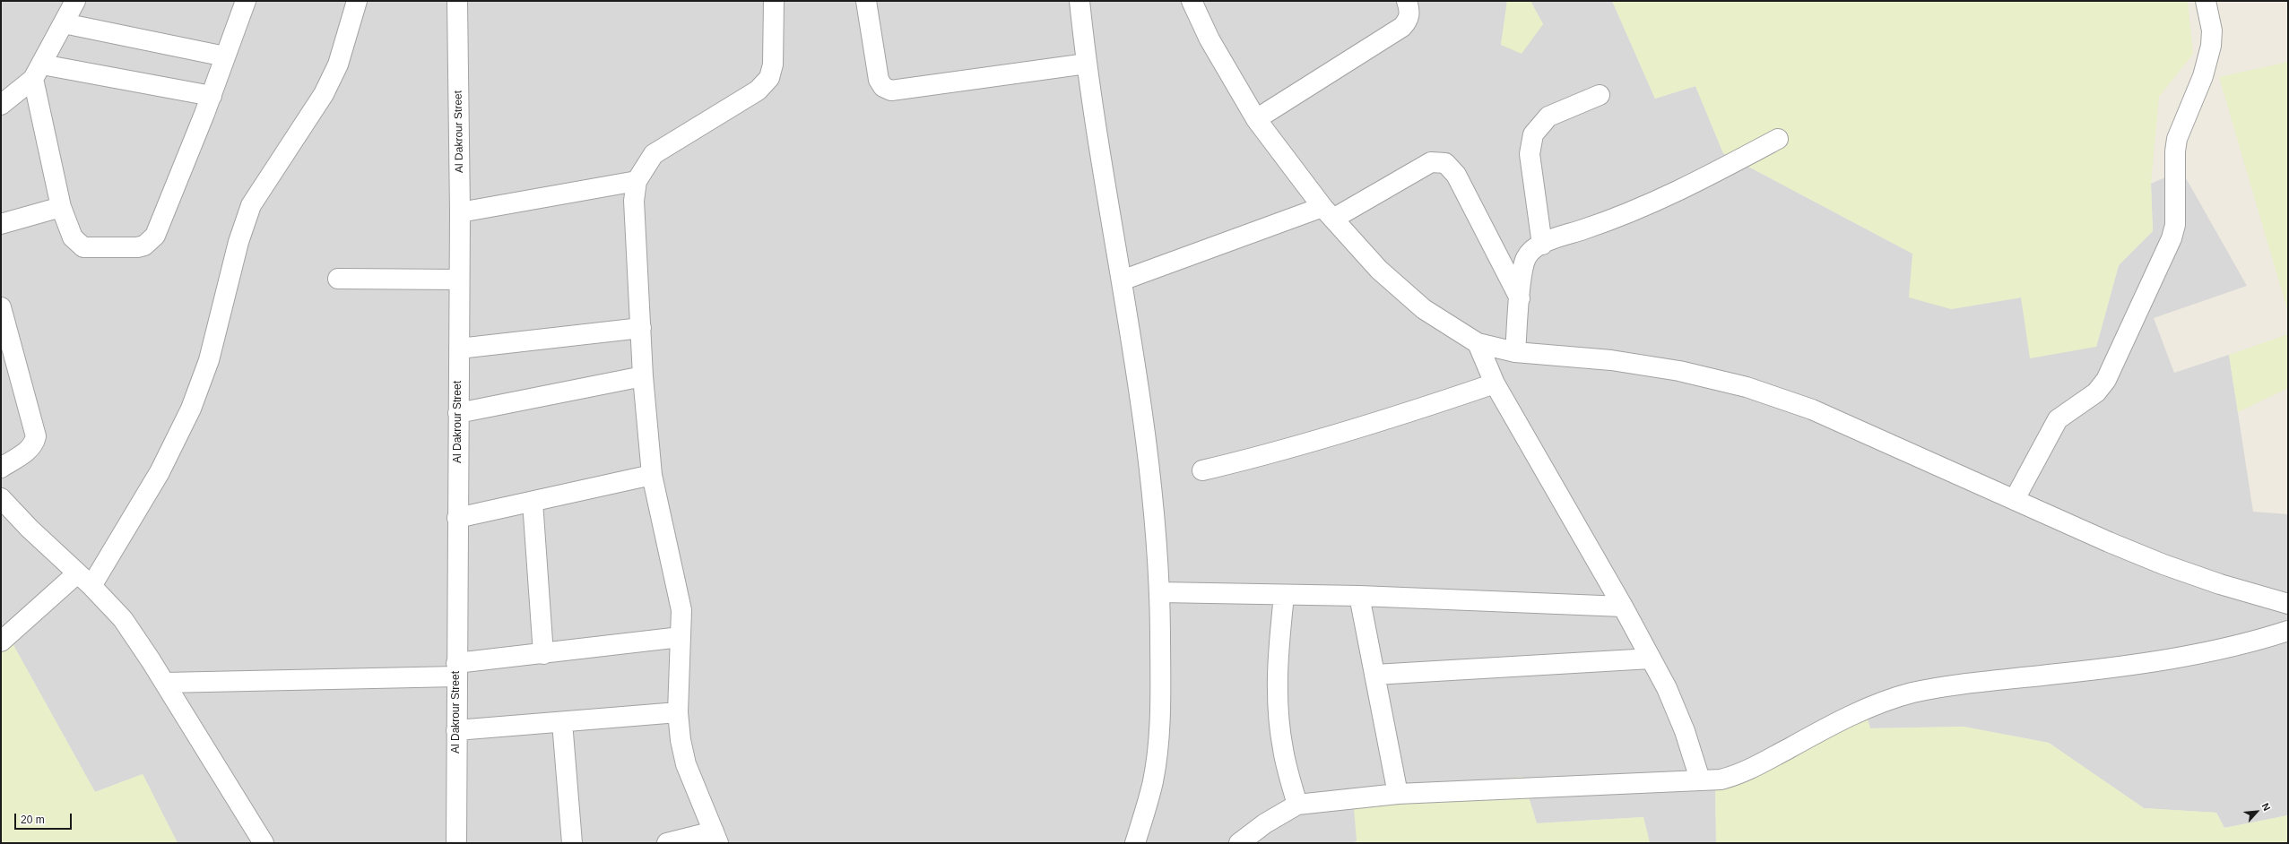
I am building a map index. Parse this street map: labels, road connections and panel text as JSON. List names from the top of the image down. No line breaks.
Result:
{"streets":{"street":["Al Dakrour Street"]},"scale_bar":"20 m","north":"top right"}
